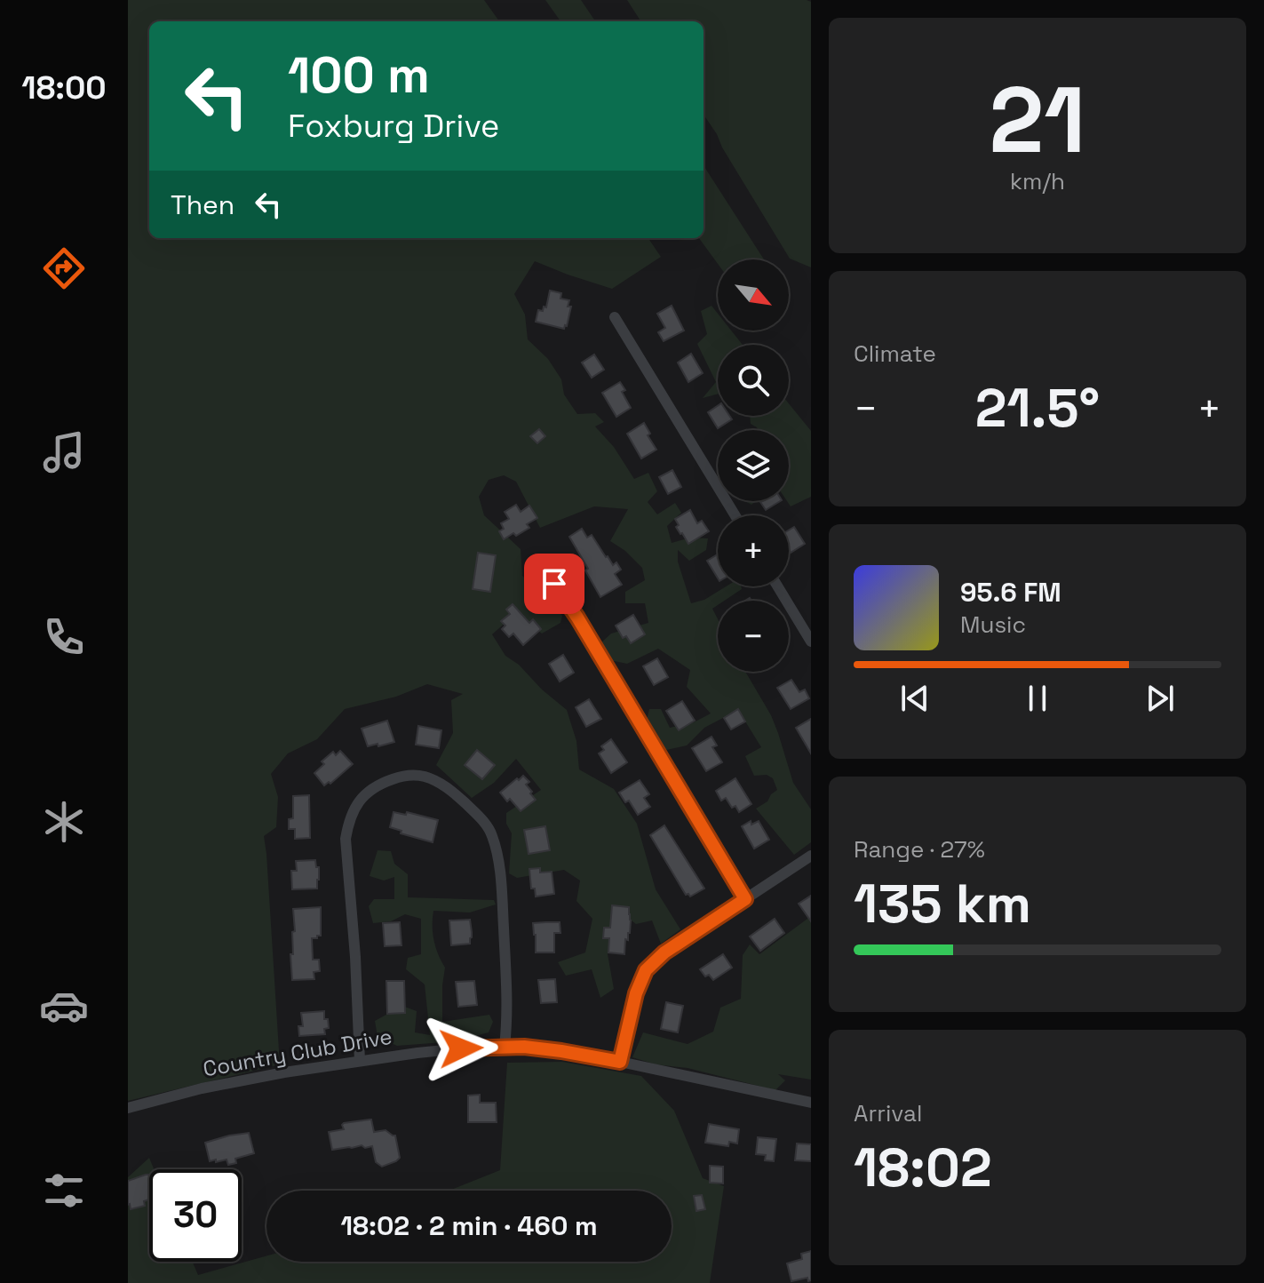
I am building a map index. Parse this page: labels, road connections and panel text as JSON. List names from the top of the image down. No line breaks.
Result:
{"streets":{"street":["Country Club Drive"]},"north":"bottom right","page":{"tabs":"18:00","tile":[["21","km/h"],"Climate",["Range · 27%","135 km"],["Arrival","18:02"]],"turn":["100 m","Foxburg Drive"],"then":"Then","map_buttons":["+","−"],"heat":["−","21.5°","+"],"song":["95.6 FM","Music"],"limit":"30","trip":"18:02 · 2 min · 460 m"}}
